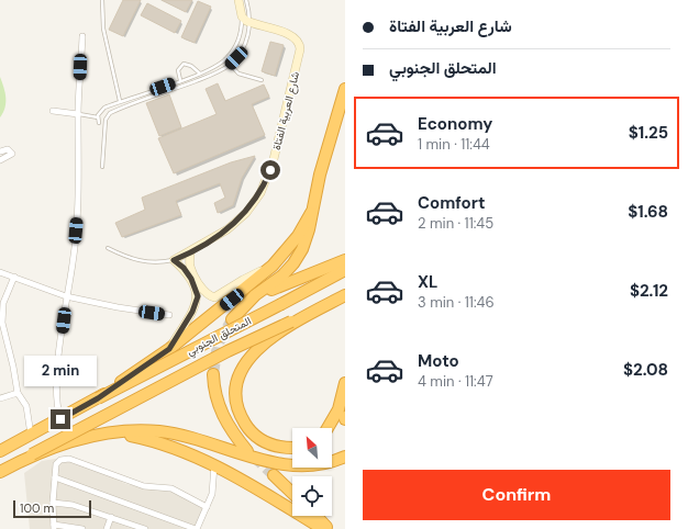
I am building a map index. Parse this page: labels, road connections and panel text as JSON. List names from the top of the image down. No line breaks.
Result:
{"streets":{"highway":["المتحلق الجنوبي"],"street":["شارع العربية الفتاة"]},"scale_bar":"100 m","north":"top left","page":{"banner":["شارع العربية الفتاة","المتحلق الجنوبي"],"list":[{"name":"Economy","note":"1 min · 11:44","value":"$1.25"},{"name":"Comfort","note":"2 min · 11:45","value":"$1.68"},{"name":"XL","note":"3 min · 11:46","value":"$2.12"},{"name":"Moto","note":"4 min · 11:47","value":"$2.08"}],"bubble":"2 min","buttons":"Confirm","scale":"100 m"}}
